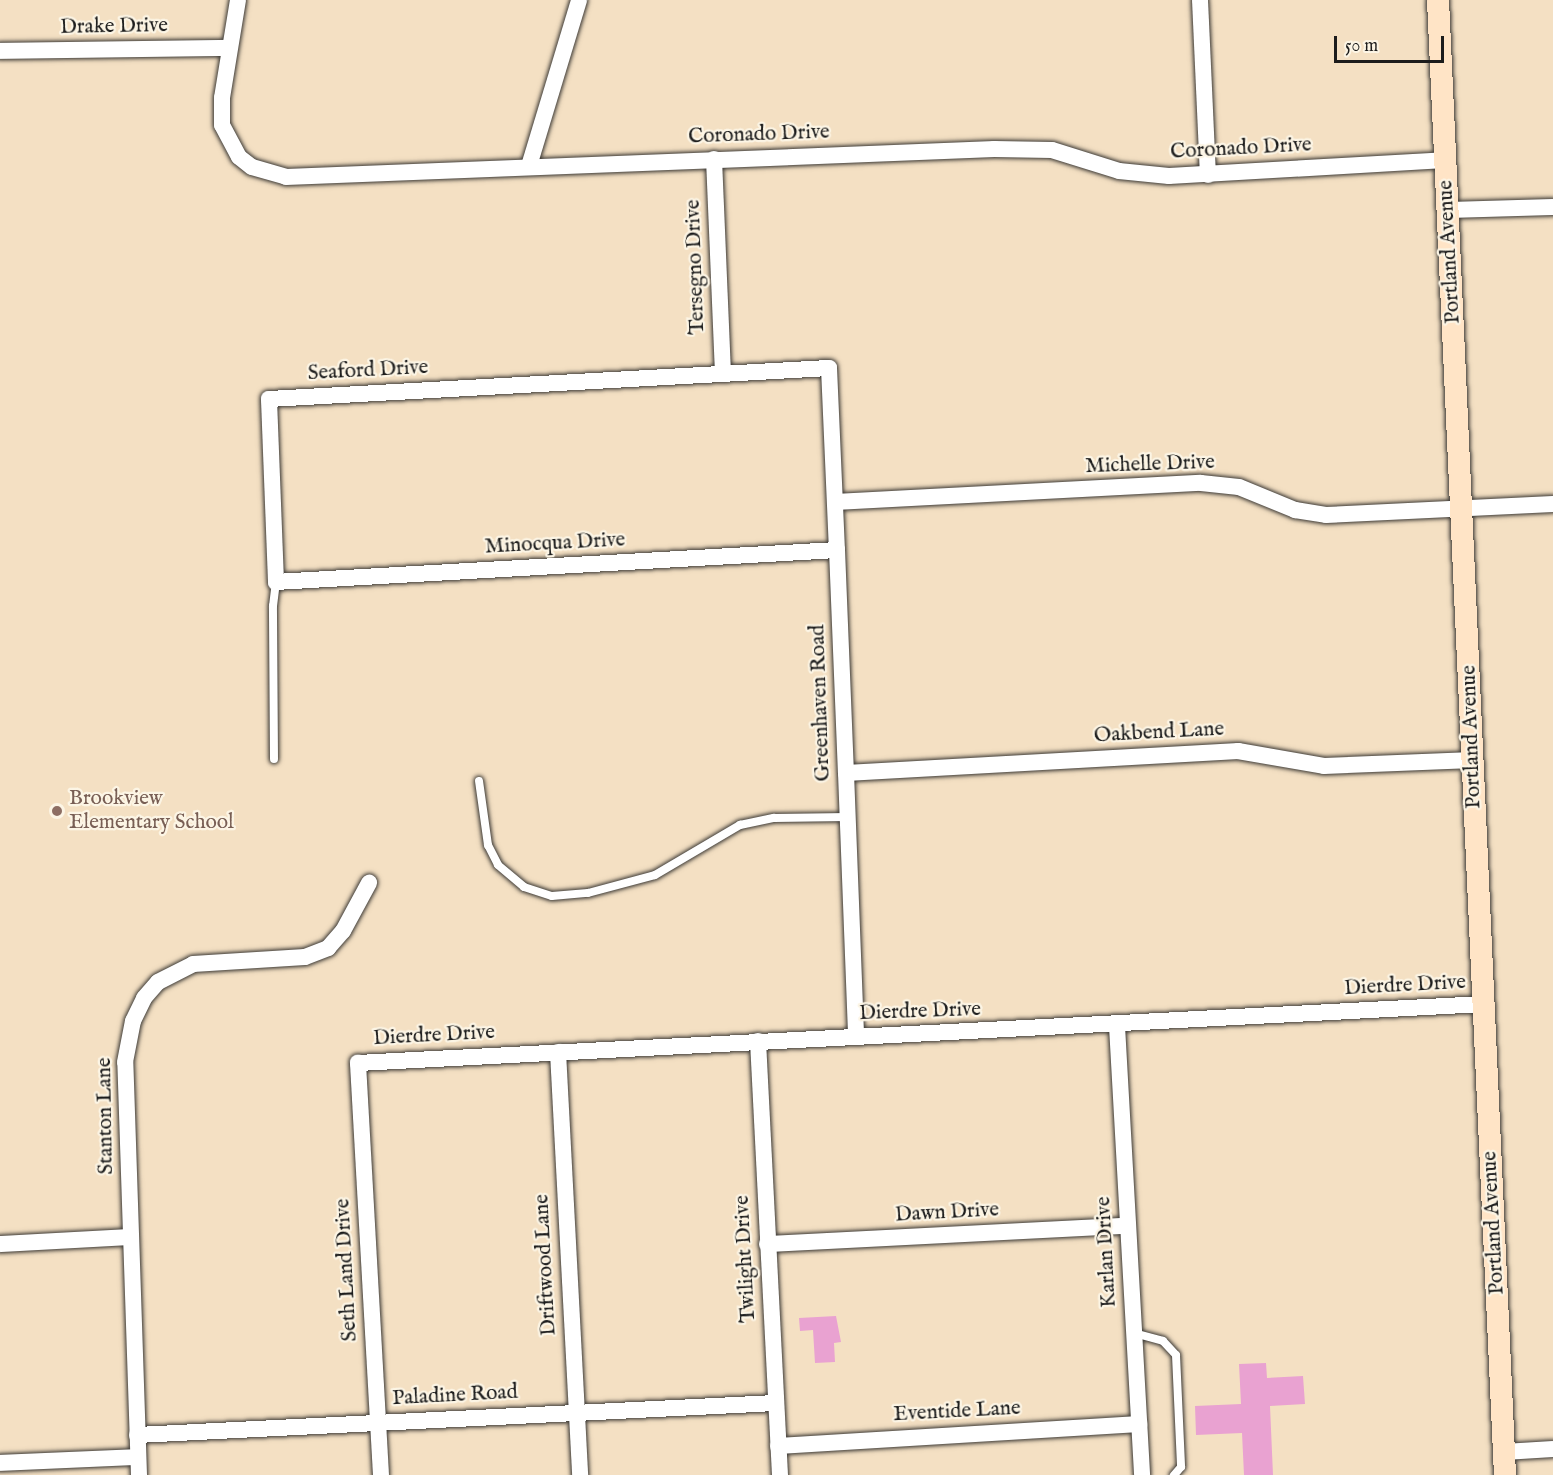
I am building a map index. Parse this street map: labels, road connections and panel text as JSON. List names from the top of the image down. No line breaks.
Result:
{"streets":{"main road":["Portland Avenue"],"street":["Drake Drive","Coronado Drive","Tersegno Drive","Seaford Drive","Michelle Drive","Minocqua Drive","Greenhaven Road","Oakbend Lane","Dierdre Drive","Stanton Lane","Dawn Drive","Karlan Drive","Twilight Drive","Driftwood Lane","Seth Land Drive","Paladine Road","Eventide Lane"]},"crossings":[["Drake Drive","Coronado Drive"],["Coronado Drive","Portland Avenue"],["Coronado Drive","Tersegno Drive"],["Portland Avenue","Michelle Drive"],["Portland Avenue","Oakbend Lane"],["Portland Avenue","Dierdre Drive"],["Tersegno Drive","Seaford Drive"],["Seaford Drive","Minocqua Drive"],["Seaford Drive","Greenhaven Road"],["Michelle Drive","Greenhaven Road"],["Minocqua Drive","Greenhaven Road"],["Greenhaven Road","Oakbend Lane"],["Greenhaven Road","Dierdre Drive"],["Dierdre Drive","Karlan Drive"],["Dierdre Drive","Twilight Drive"],["Dierdre Drive","Driftwood Lane"],["Dierdre Drive","Seth Land Drive"],["Stanton Lane","Paladine Road"],["Dawn Drive","Karlan Drive"],["Dawn Drive","Twilight Drive"],["Karlan Drive","Eventide Lane"],["Twilight Drive","Paladine Road"],["Twilight Drive","Eventide Lane"],["Driftwood Lane","Paladine Road"],["Seth Land Drive","Paladine Road"]],"places":["Brookview Elementary School"],"scale_bar":"50 m"}
